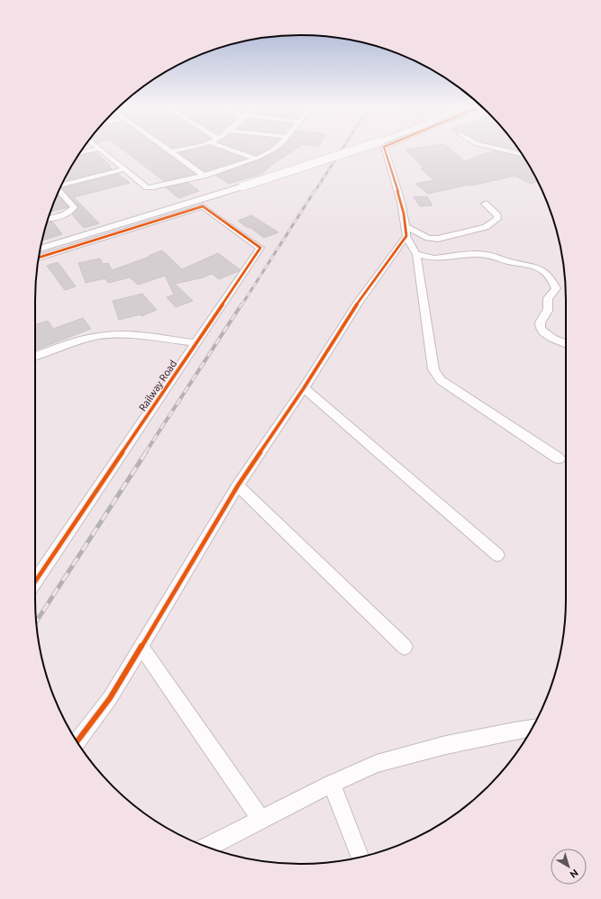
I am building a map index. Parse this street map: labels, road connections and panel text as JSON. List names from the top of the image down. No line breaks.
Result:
{"streets":{"street":["Railway Road"]},"north":"bottom right"}
